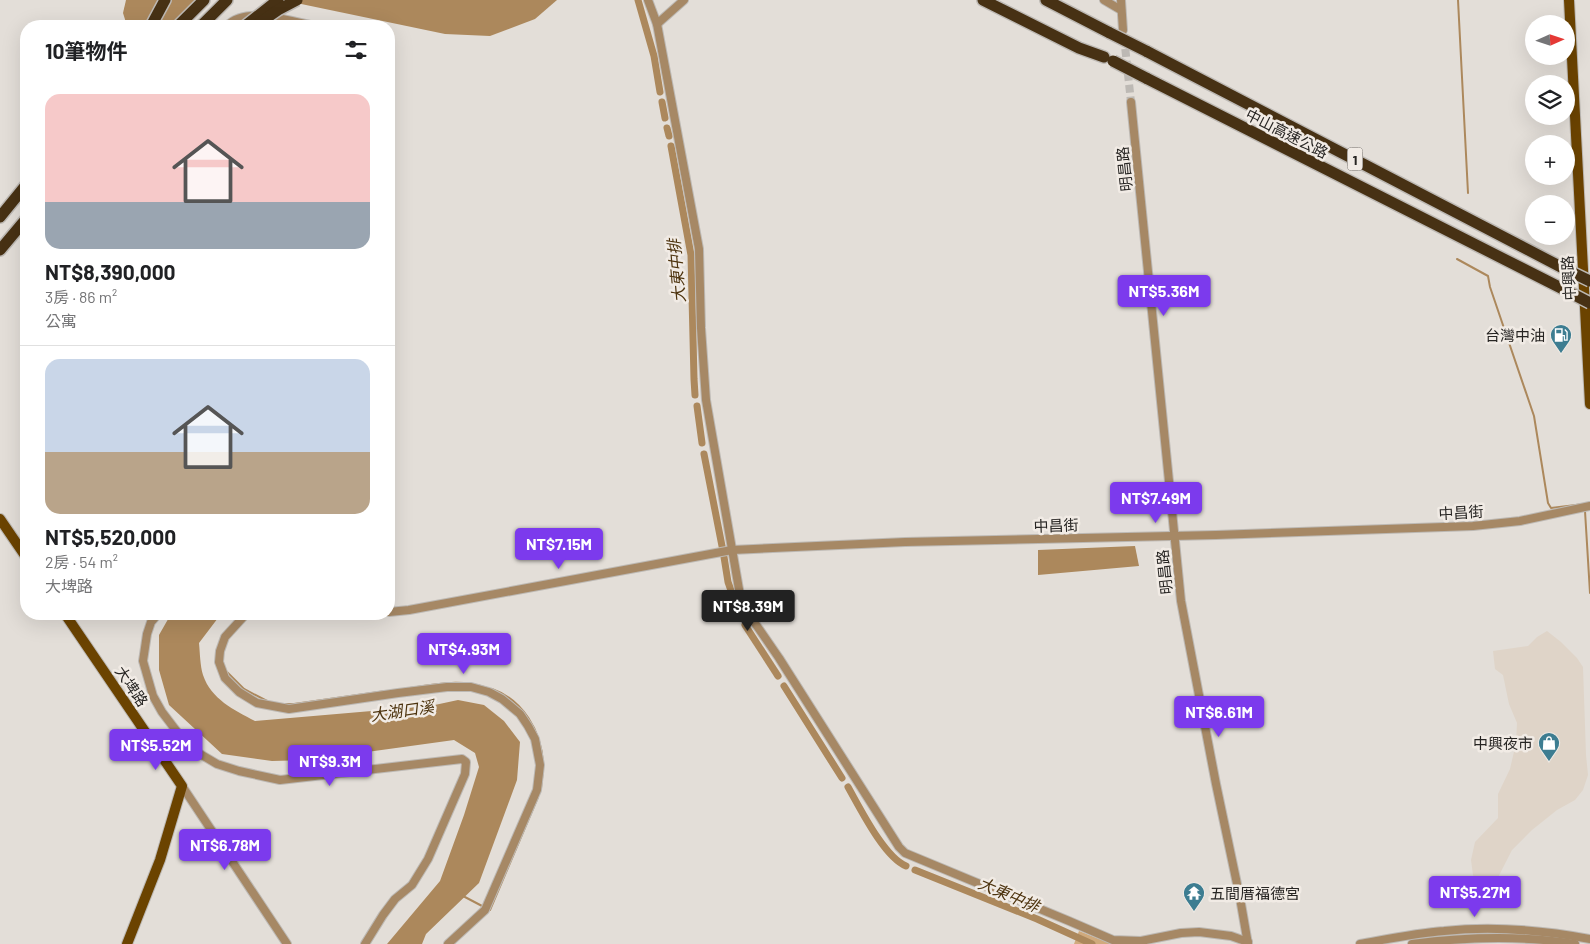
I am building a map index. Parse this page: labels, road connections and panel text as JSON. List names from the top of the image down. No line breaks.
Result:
{"streets":{"highway":["中山高速公路","1"],"main road":["中興路","大埤路"],"street":["明昌路","中昌街"]},"crossings":[["明昌路","中昌街"]],"water":["大東中排","大湖口溪"],"places":{"fuel station":["台灣中油"],"shop":["中興夜市"],"temple":["五間厝福德宮"]},"north":"right","page":{"map_buttons":["+","−"],"heading":"10筆物件","list":[{"name":"NT$8,390,000","note":"3房 · 86 m² · 公寓"},{"name":"NT$5,520,000","note":"2房 · 54 m² · 大埤路"}],"price":["NT$5.36M","NT$7.49M","NT$7.15M","NT$8.39M","NT$4.93M","NT$6.61M","NT$5.52M","NT$9.3M","NT$6.78M","NT$5.27M"]}}
